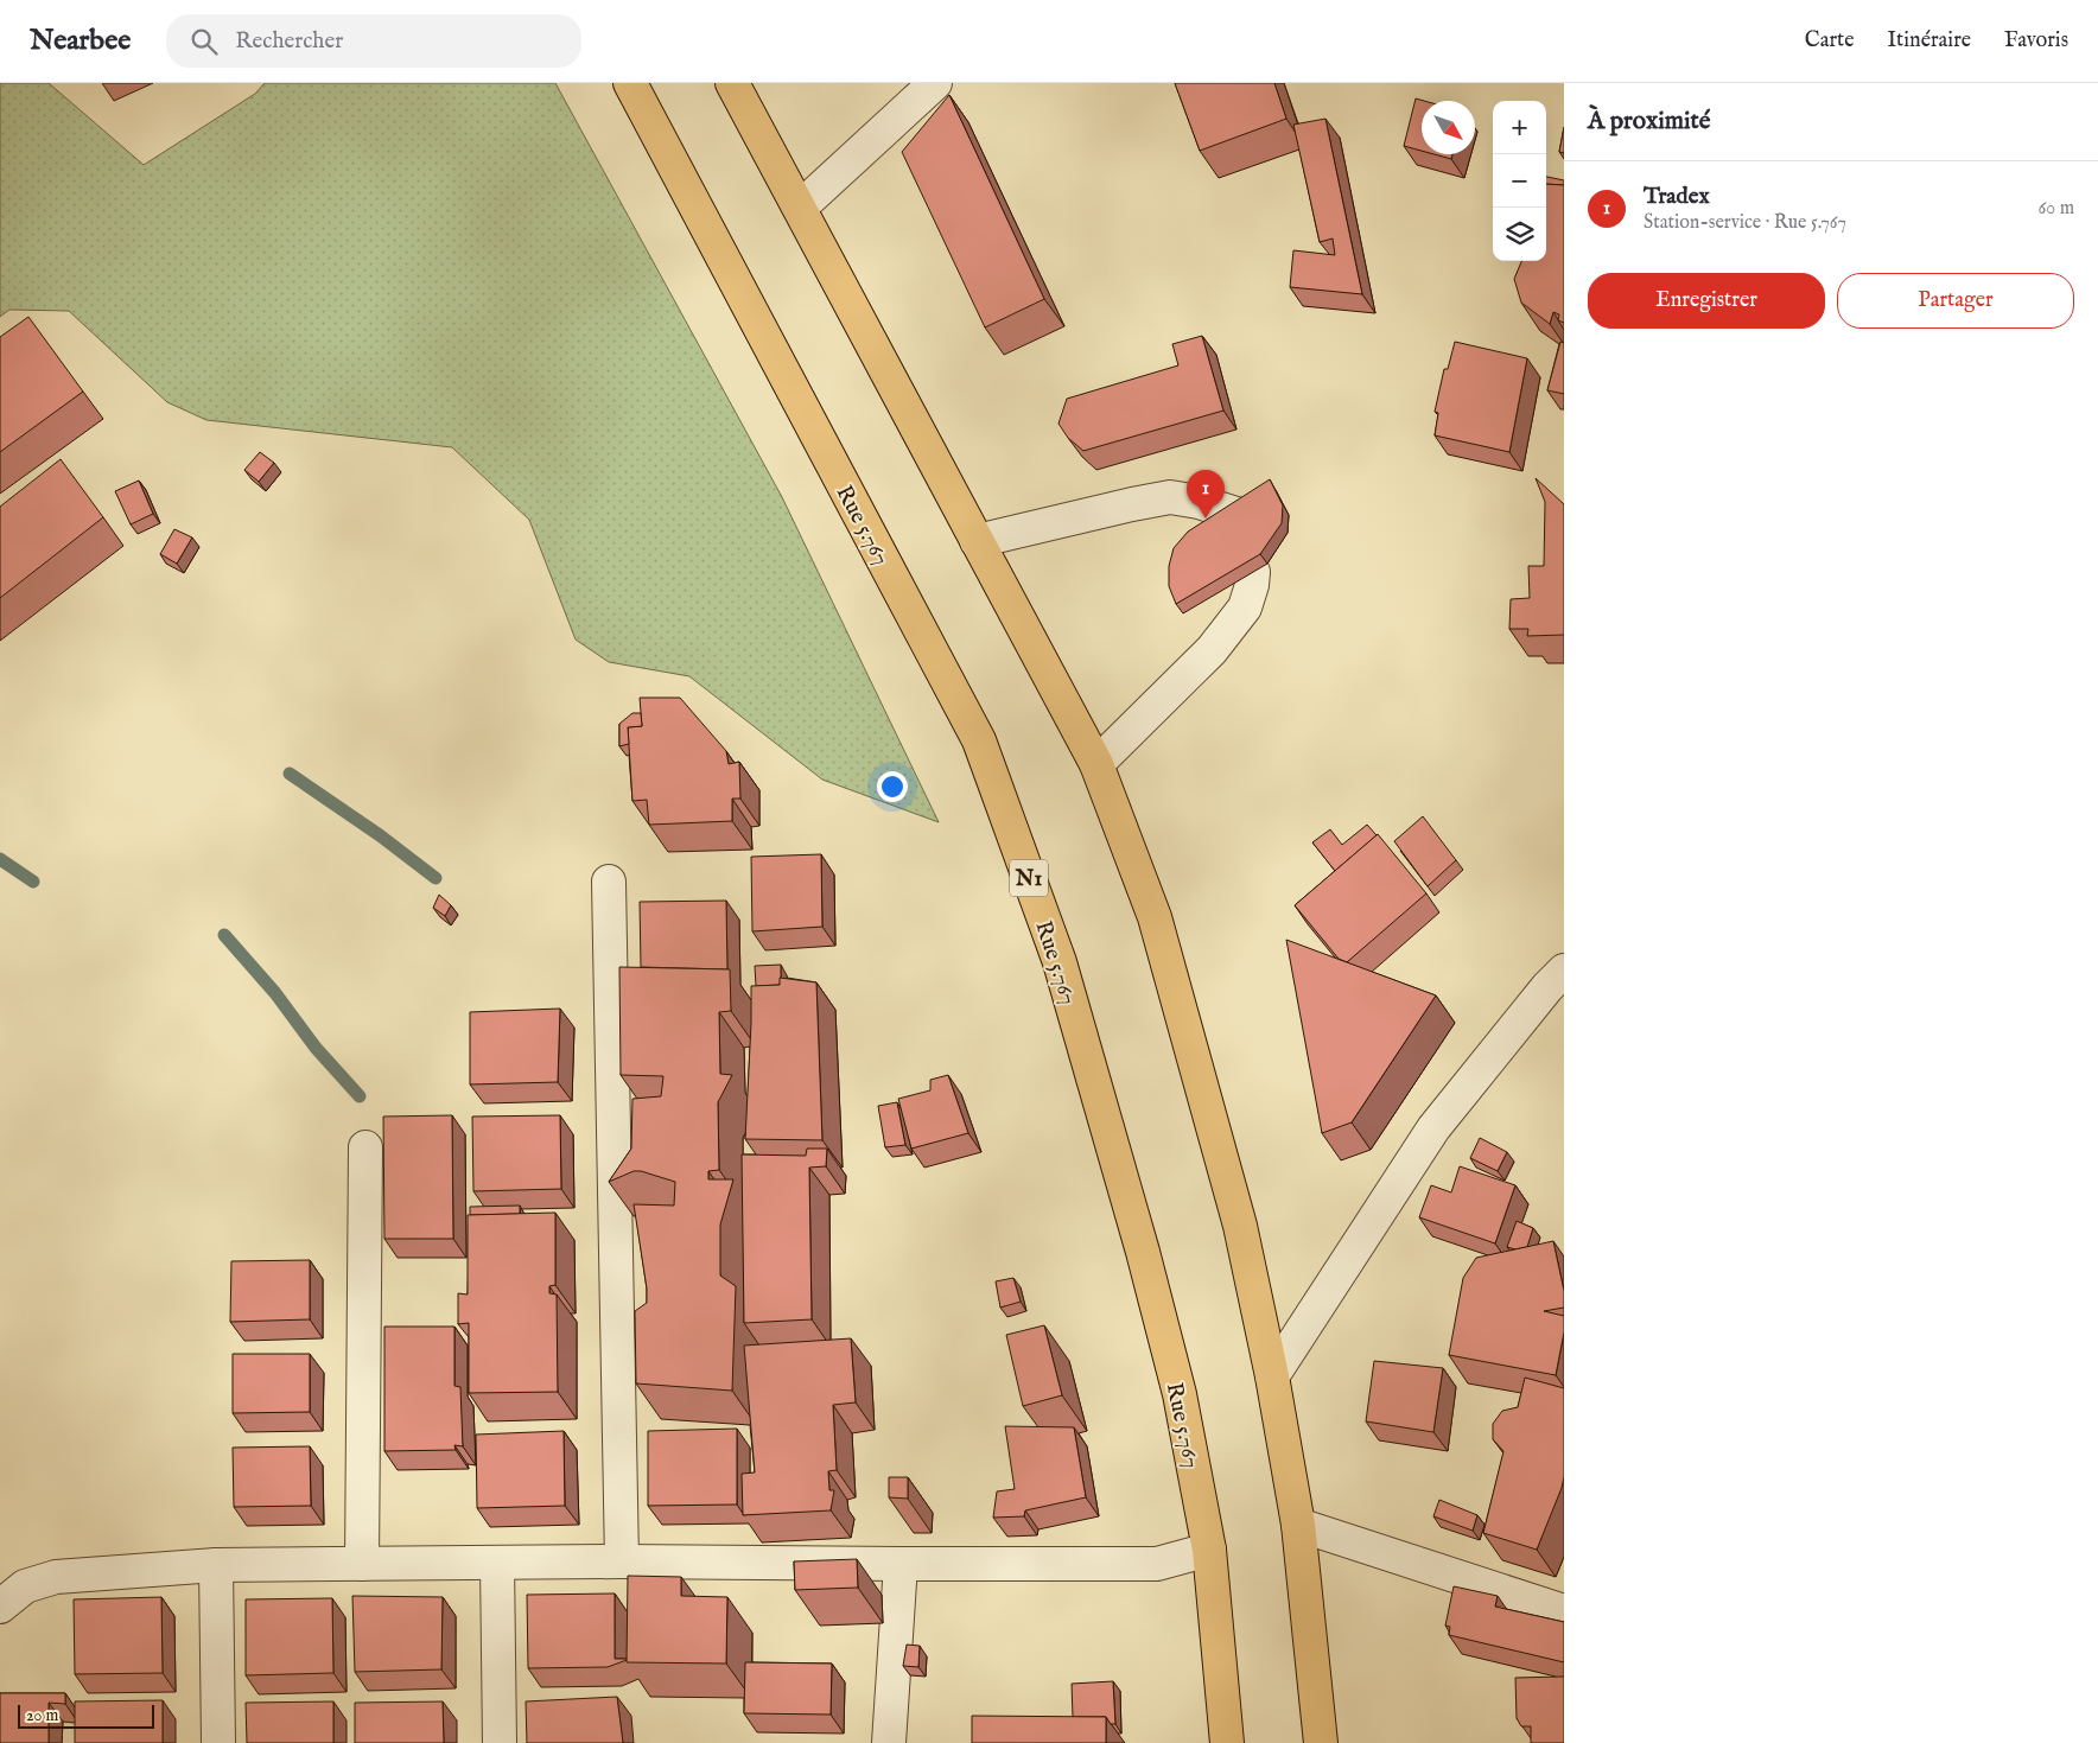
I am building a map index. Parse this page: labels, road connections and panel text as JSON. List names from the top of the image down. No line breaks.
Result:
{"streets":{"highway":["Rue 5.767","N1"]},"scale_bar":"20 m","north":"bottom right","page":{"header":"Nearbee","search":"Rechercher","nav":["Carte","Itinéraire","Favoris"],"heading":"À proximité","map_buttons":["+","−"],"list":[{"mark":"1","name":"Tradex","note":"Station-service · Rue 5.767","value":"60 m"}],"buttons":["Enregistrer","Partager"],"pins":"1","scale":"20 m"}}
